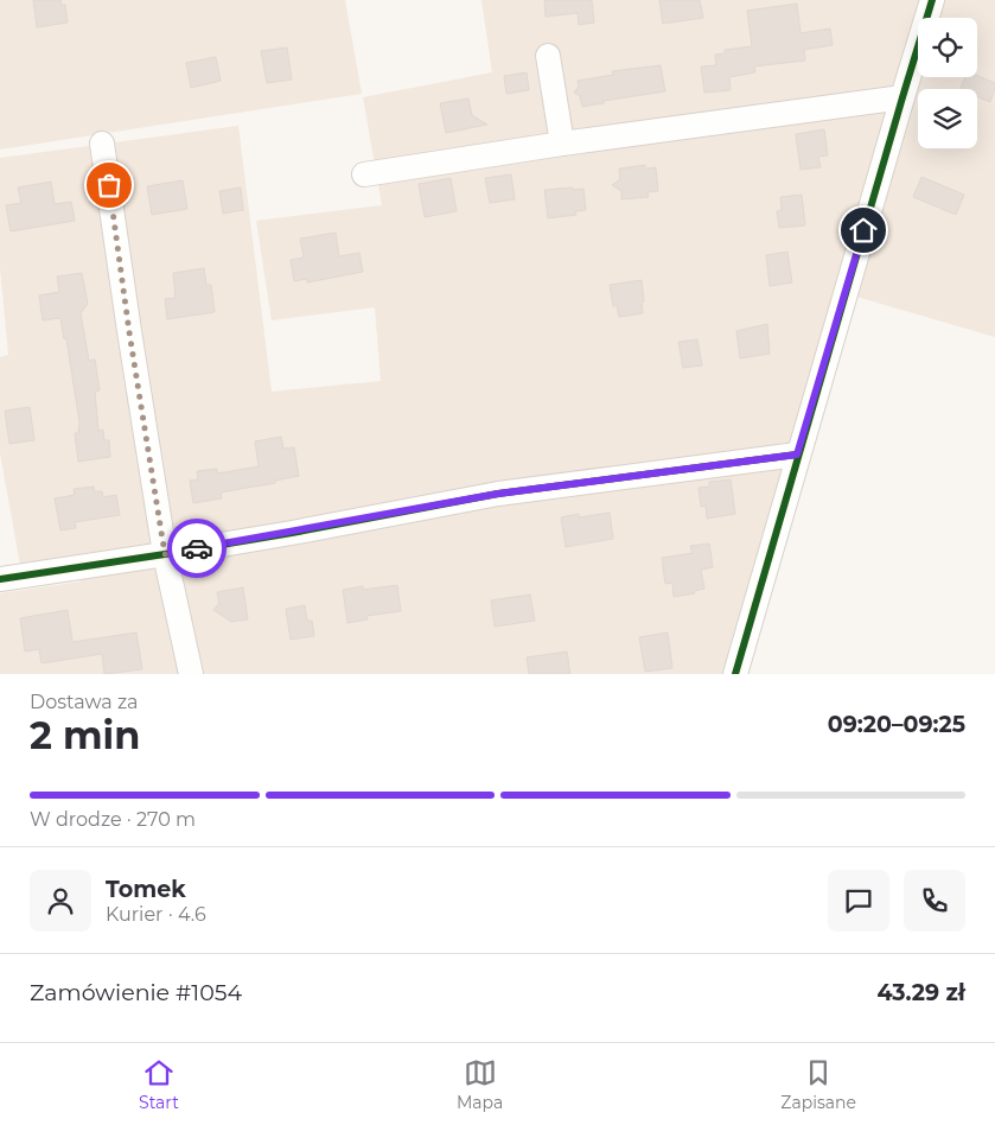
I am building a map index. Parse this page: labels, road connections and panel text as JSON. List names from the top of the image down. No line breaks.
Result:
{"page":{"heading":["2 min","Dostawa za","09:20–09:25"],"panel":["Tomek","Kurier · 4.6","Zamówienie #1054","43.29 zł"],"bar":"W drodze · 270 m","tabs":["Start","Mapa","Zapisane"]}}
